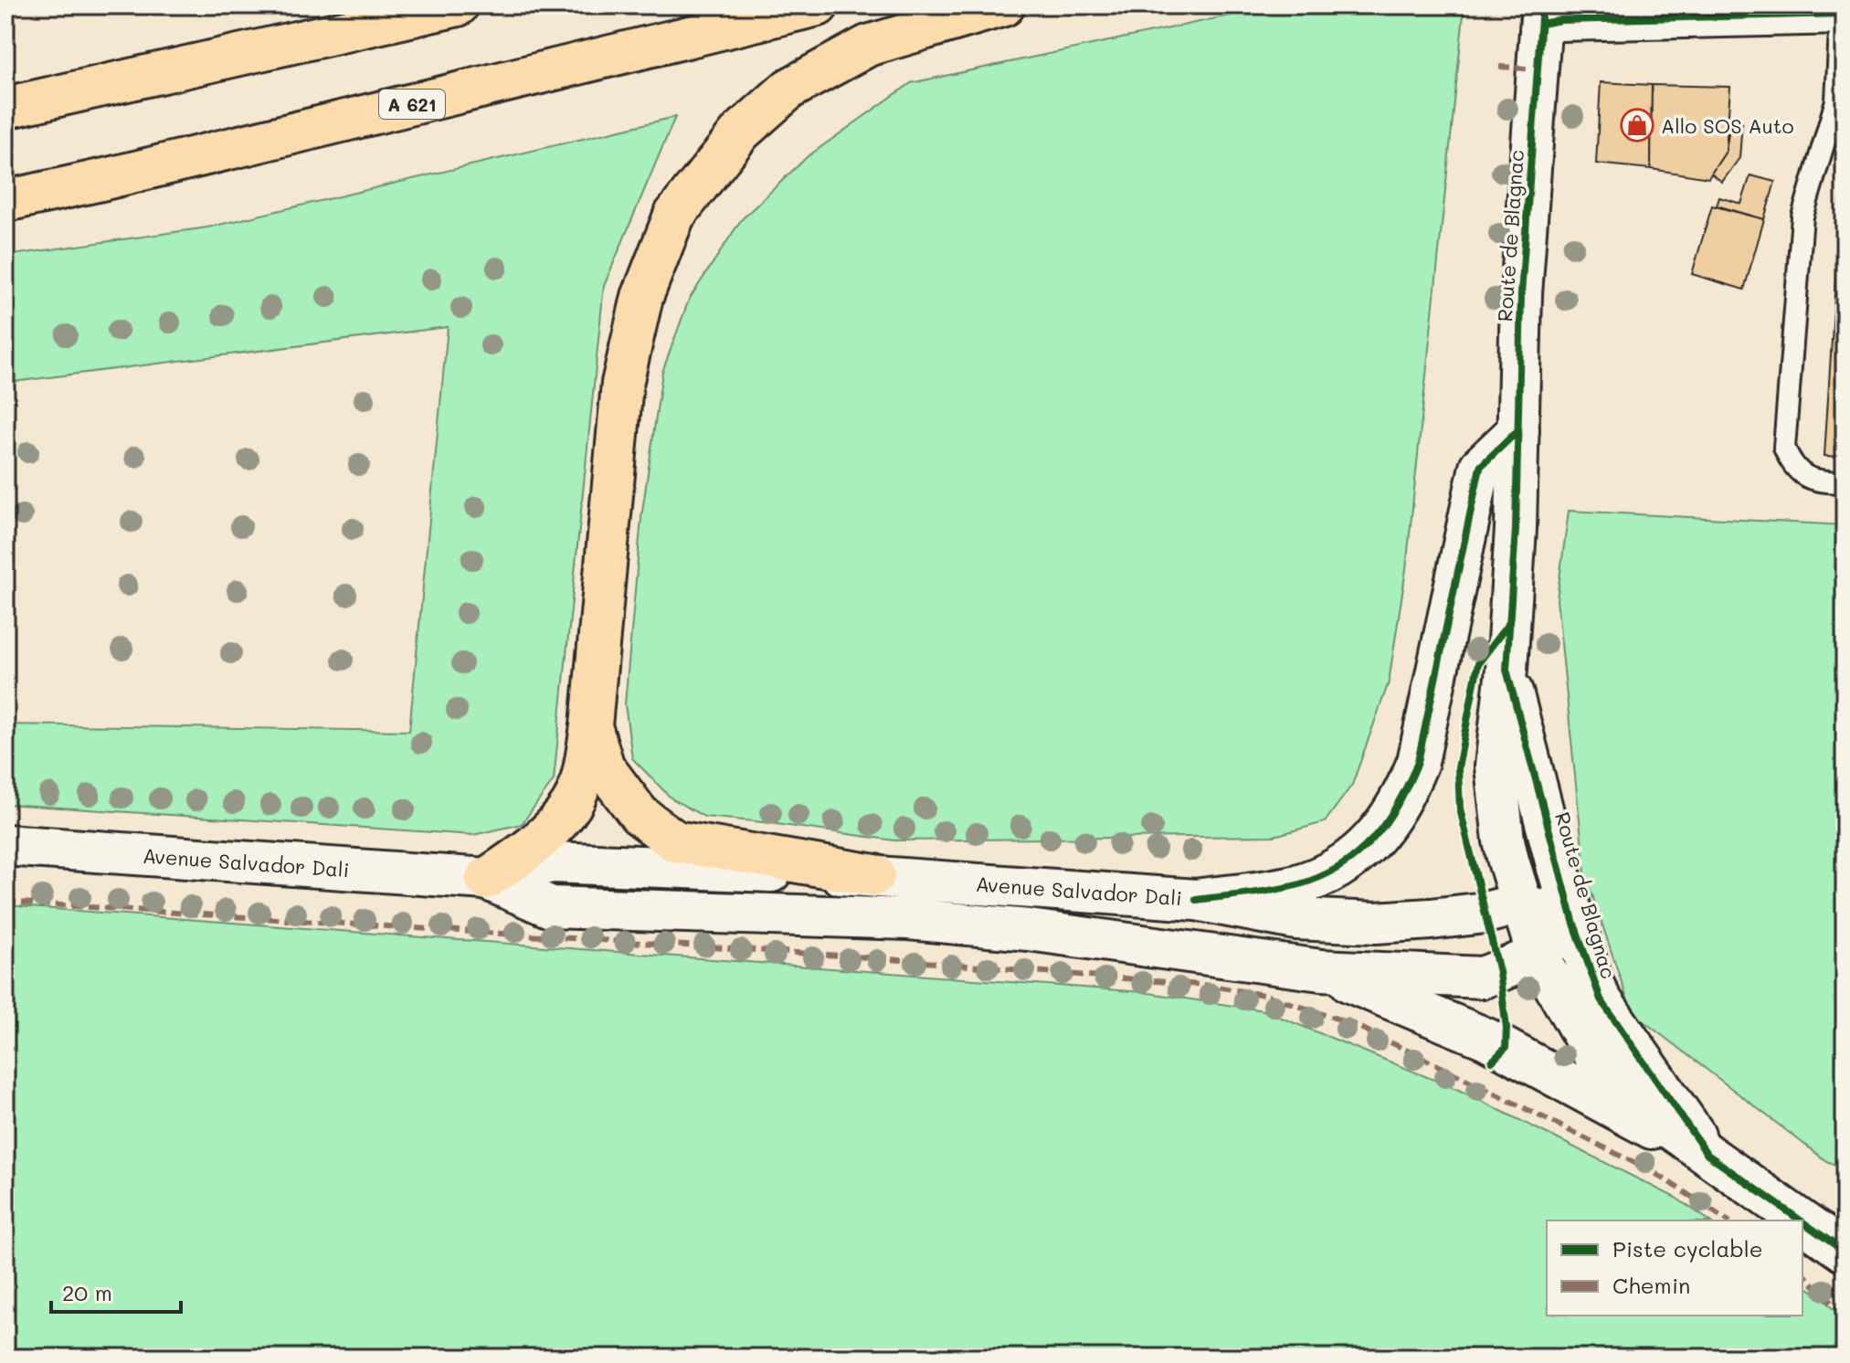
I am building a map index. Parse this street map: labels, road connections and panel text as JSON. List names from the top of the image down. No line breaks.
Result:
{"streets":{"highway":["A 621"],"street":["Route de Blagnac","Avenue Salvador Dali"]},"crossings":[["Route de Blagnac","Avenue Salvador Dali"]],"places":{"shop":["Allo SOS Auto"]},"legend":["Piste cyclable","Chemin"],"scale_bar":"20 m"}
